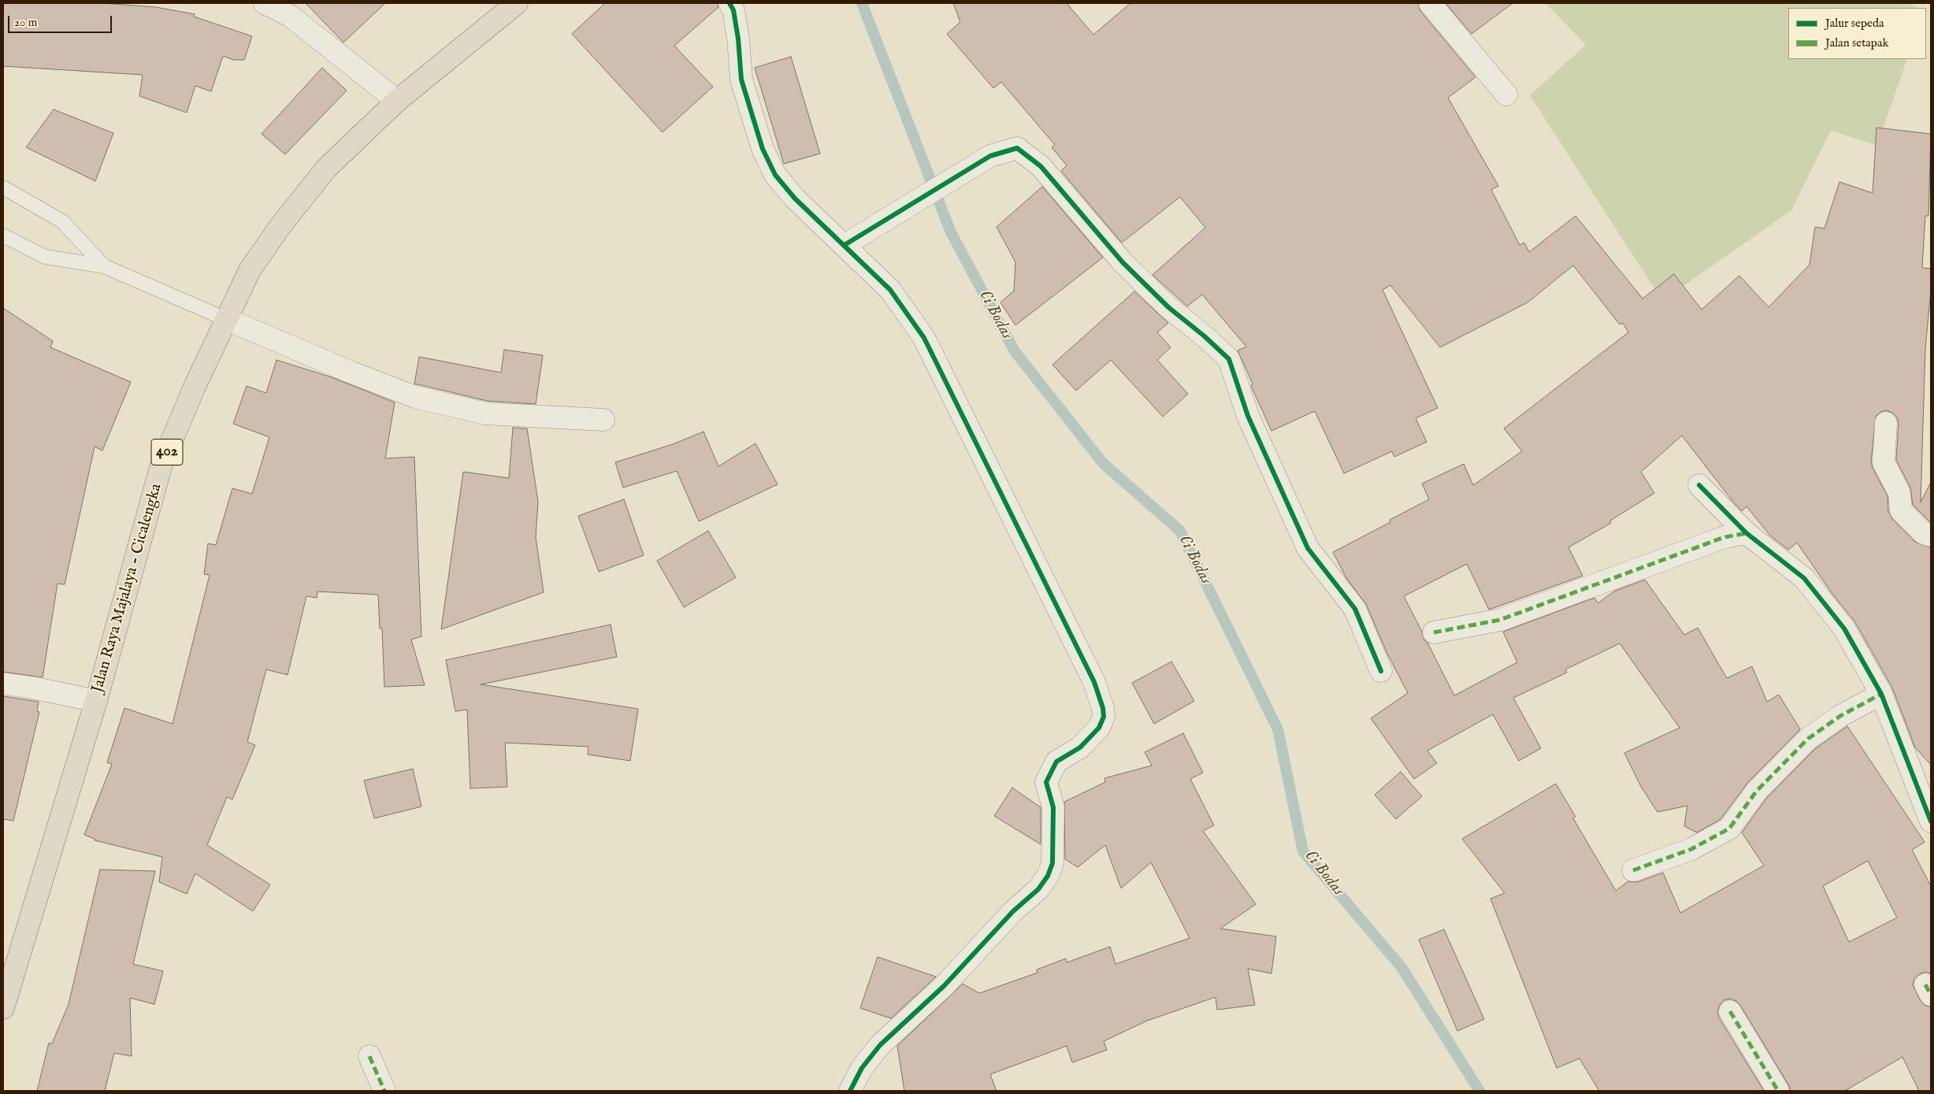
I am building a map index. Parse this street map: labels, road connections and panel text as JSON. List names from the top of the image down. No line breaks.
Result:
{"streets":{"main road":["402","Jalan Raya Majalaya - Cicalengka"]},"water":["Ci Bodas"],"legend":["Jalur sepeda","Jalan setapak"],"scale_bar":"20 m"}
